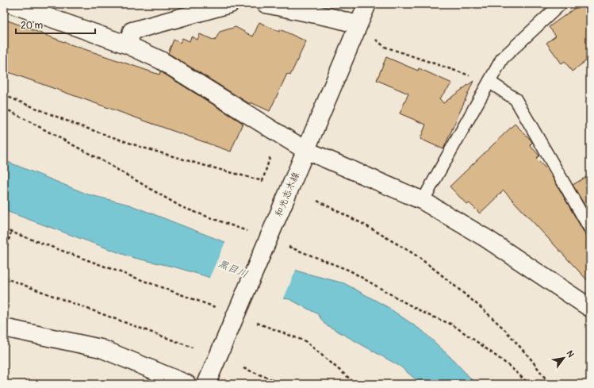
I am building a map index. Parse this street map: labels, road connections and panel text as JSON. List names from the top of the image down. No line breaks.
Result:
{"streets":{"street":["和光志木線"]},"water":["黒目川"],"scale_bar":"20 m","north":"top right"}
